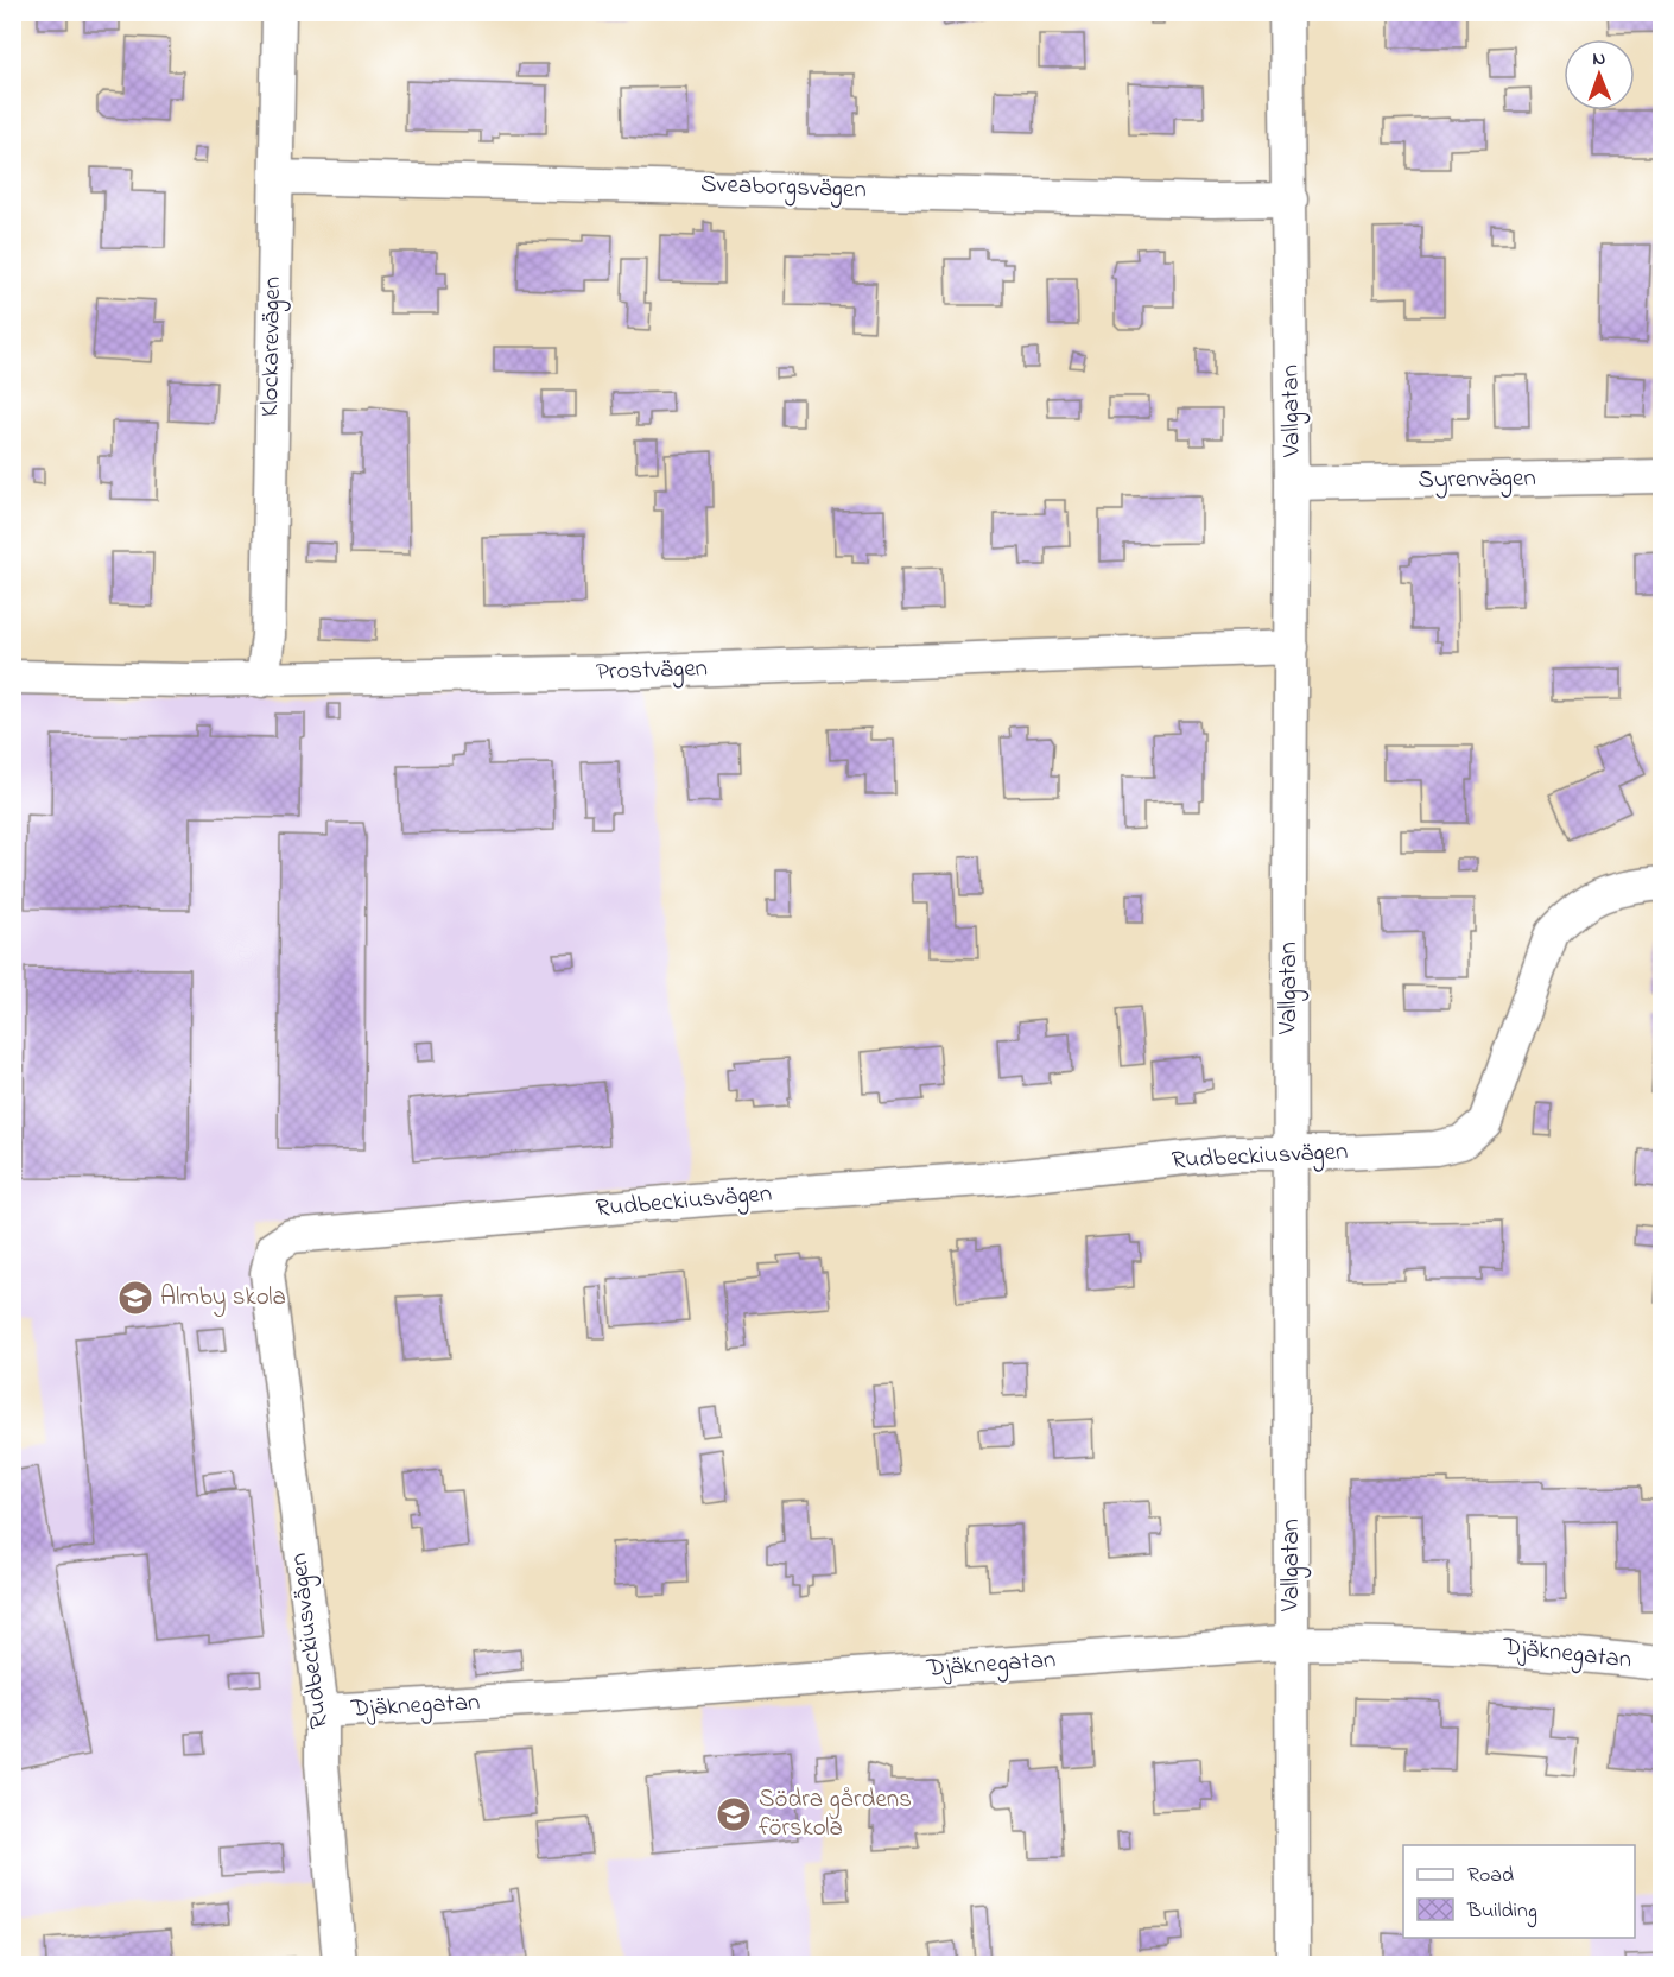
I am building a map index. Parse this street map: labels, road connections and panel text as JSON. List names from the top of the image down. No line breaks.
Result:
{"streets":{"street":["Sveaborgsvägen","Klockarevägen","Vallgatan","Syrenvägen","Prostvägen","Rudbeckiusvägen","Djäknegatan"]},"crossings":[["Sveaborgsvägen","Klockarevägen"],["Sveaborgsvägen","Vallgatan"],["Klockarevägen","Prostvägen"],["Vallgatan","Syrenvägen"],["Vallgatan","Prostvägen"],["Vallgatan","Rudbeckiusvägen"],["Vallgatan","Djäknegatan"],["Rudbeckiusvägen","Djäknegatan"]],"places":{"school or university":["Almby skola","Södra gårdens förskola"]},"legend":["Road","Building"],"north":"top"}
